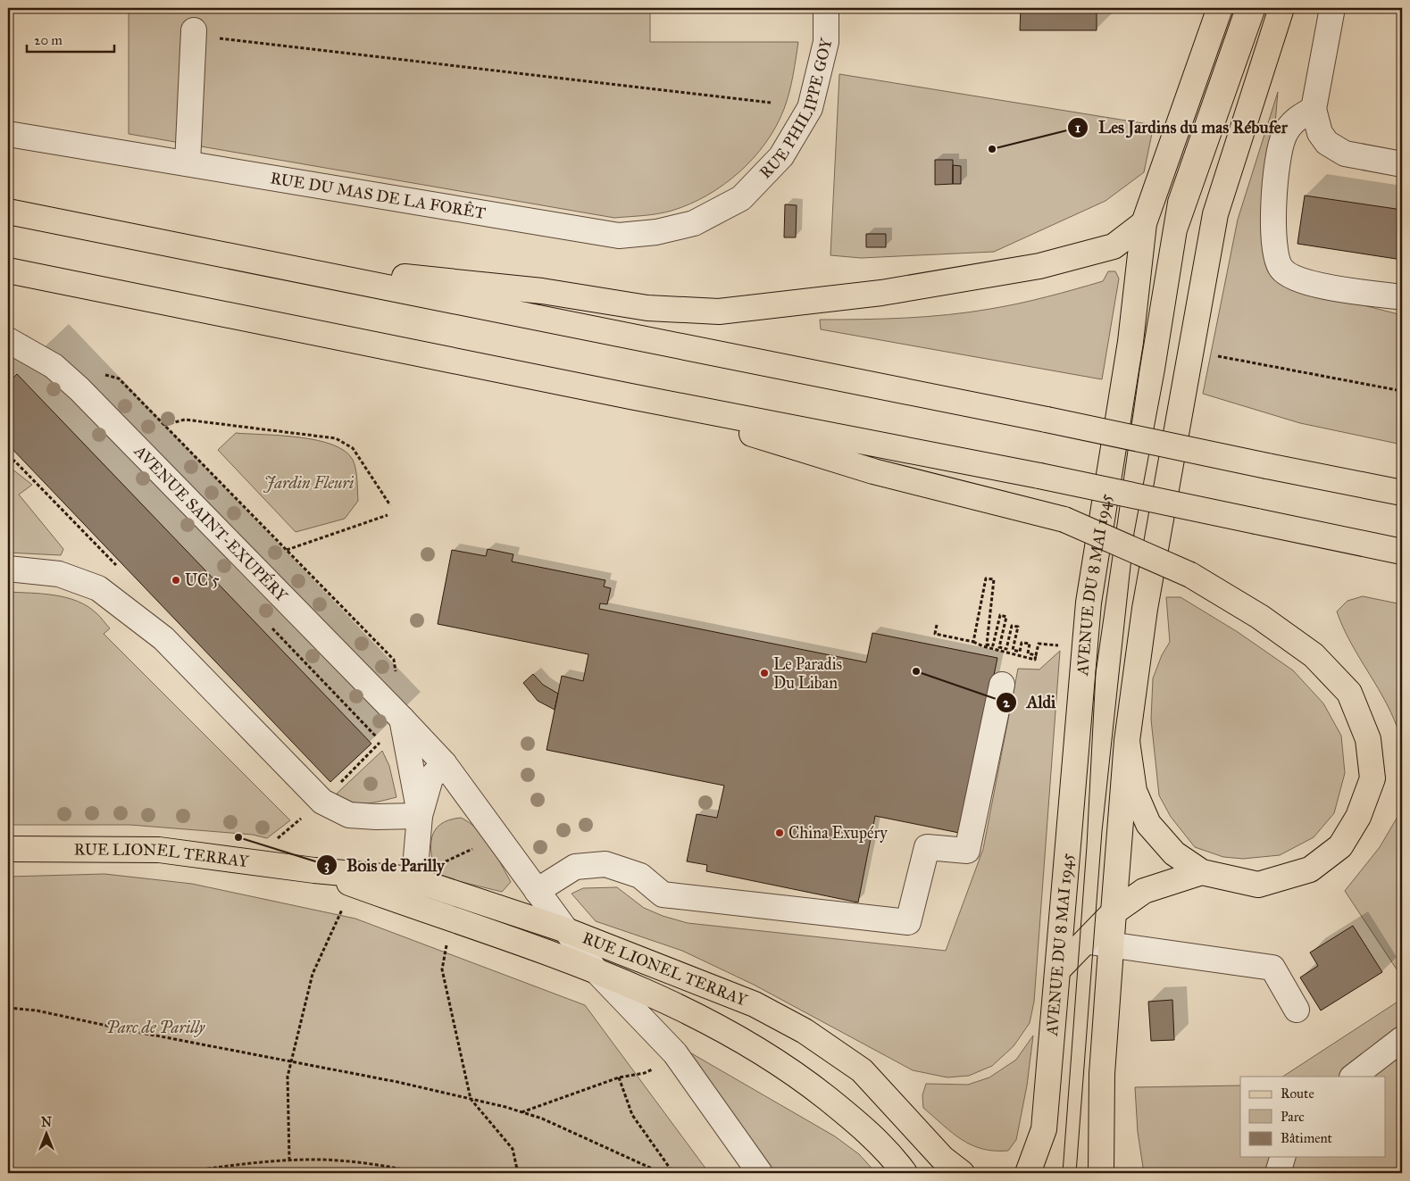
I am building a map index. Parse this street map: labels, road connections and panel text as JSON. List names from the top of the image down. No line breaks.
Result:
{"streets":{"main road":["AVENUE DU 8 MAI 1945","RUE LIONEL TERRAY"],"street":["RUE PHILIPPE GOY","RUE DU MAS DE LA FORÊT","AVENUE SAINT-EXUPÉRY"]},"crossings":[["RUE PHILIPPE GOY","RUE DU MAS DE LA FORÊT"],["AVENUE SAINT-EXUPÉRY","RUE LIONEL TERRAY"]],"parks":["Jardin Fleuri","Parc de Parilly"],"places":["Les Jardins du mas Rébufer","UC 5","Aldi","Le Paradis Du Liban","China Exupéry","Bois de Parilly"],"legend":["Route","Parc","Bâtiment"],"scale_bar":"20 m","north":"top"}
